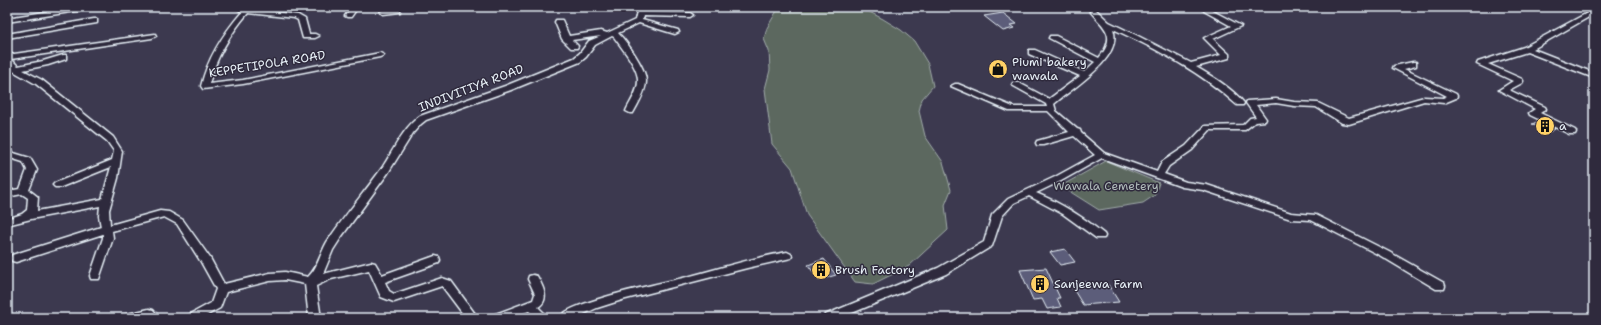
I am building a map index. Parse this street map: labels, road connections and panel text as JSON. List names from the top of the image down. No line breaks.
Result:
{"streets":{"street":["KEPPETIPOLA ROAD","INDIVITIYA ROAD"]},"parks":["Wawala Cemetery"],"places":{"shop":["Piumi bakery wawala"],"building":["a","Brush Factory","Sanjeewa Farm"]}}
